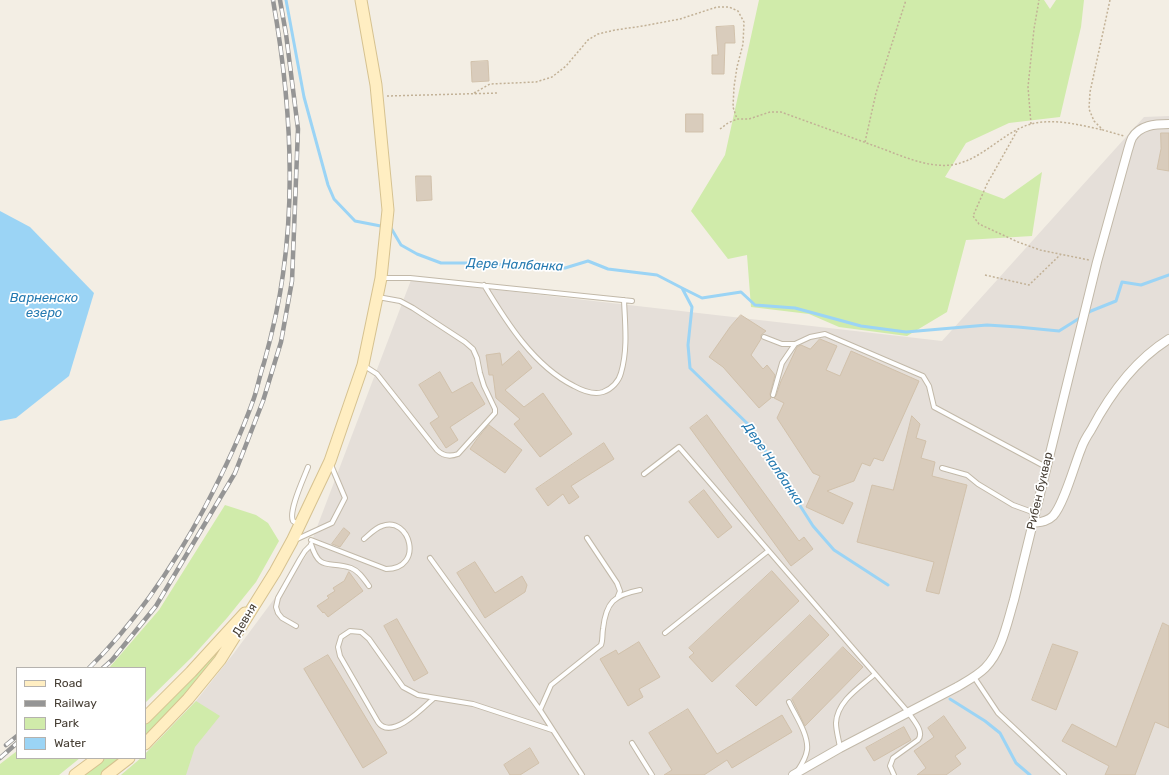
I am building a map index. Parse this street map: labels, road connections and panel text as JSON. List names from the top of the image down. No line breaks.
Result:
{"streets":{"street":["Рибен буквар","Девня"]},"water":["Дере Налбанка","Варненско езеро"],"legend":["Road","Railway","Park","Water"]}
